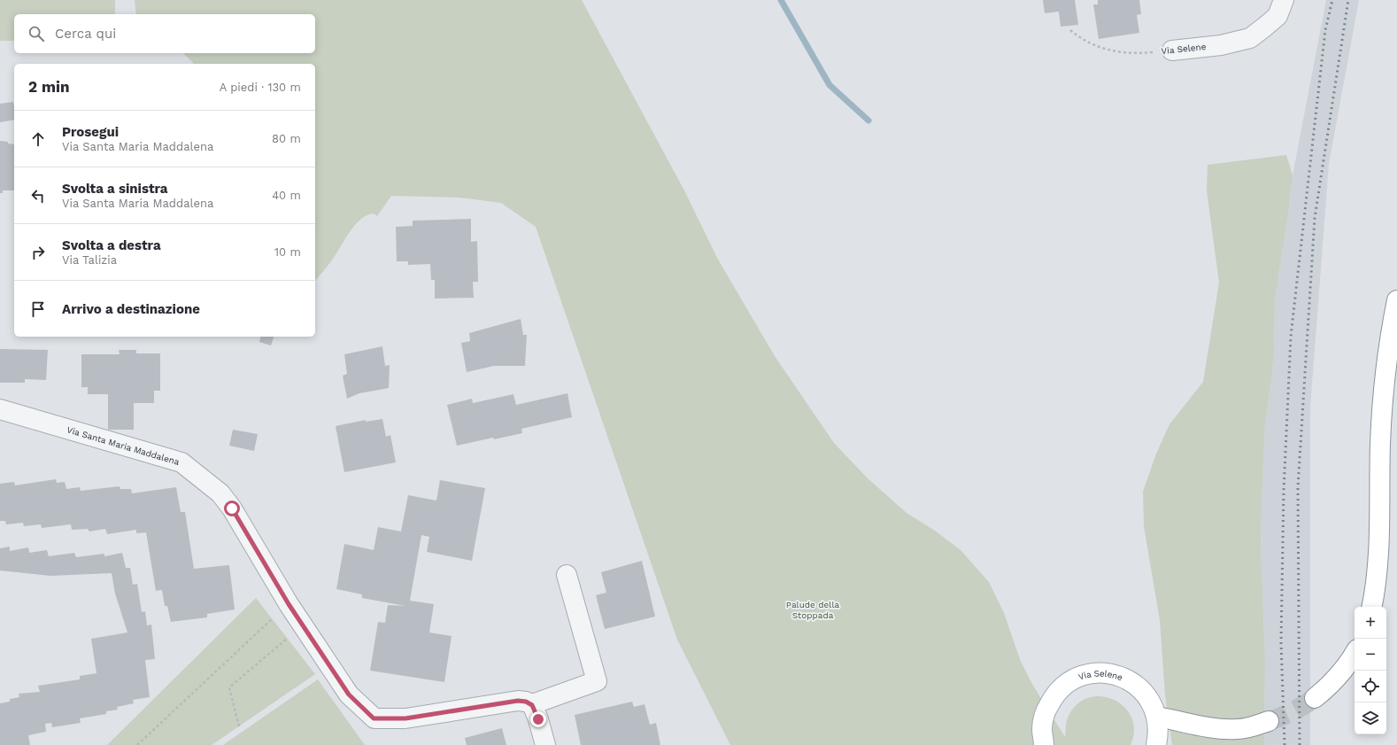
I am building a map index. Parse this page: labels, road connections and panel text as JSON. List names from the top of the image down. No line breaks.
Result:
{"streets":{"main road":["Via Selene"],"street":["Via Santa Maria Maddalena"]},"parks":["Palude della Stoppada"],"page":{"search":"Cerca qui","heading":["2 min","A piedi · 130 m"],"list":[["Prosegui","Via Santa Maria Maddalena","80 m"],["Svolta a sinistra","Via Santa Maria Maddalena","40 m"],["Svolta a destra","Via Talizia","10 m"],"Arrivo a destinazione"],"map_buttons":["+","−"]}}
